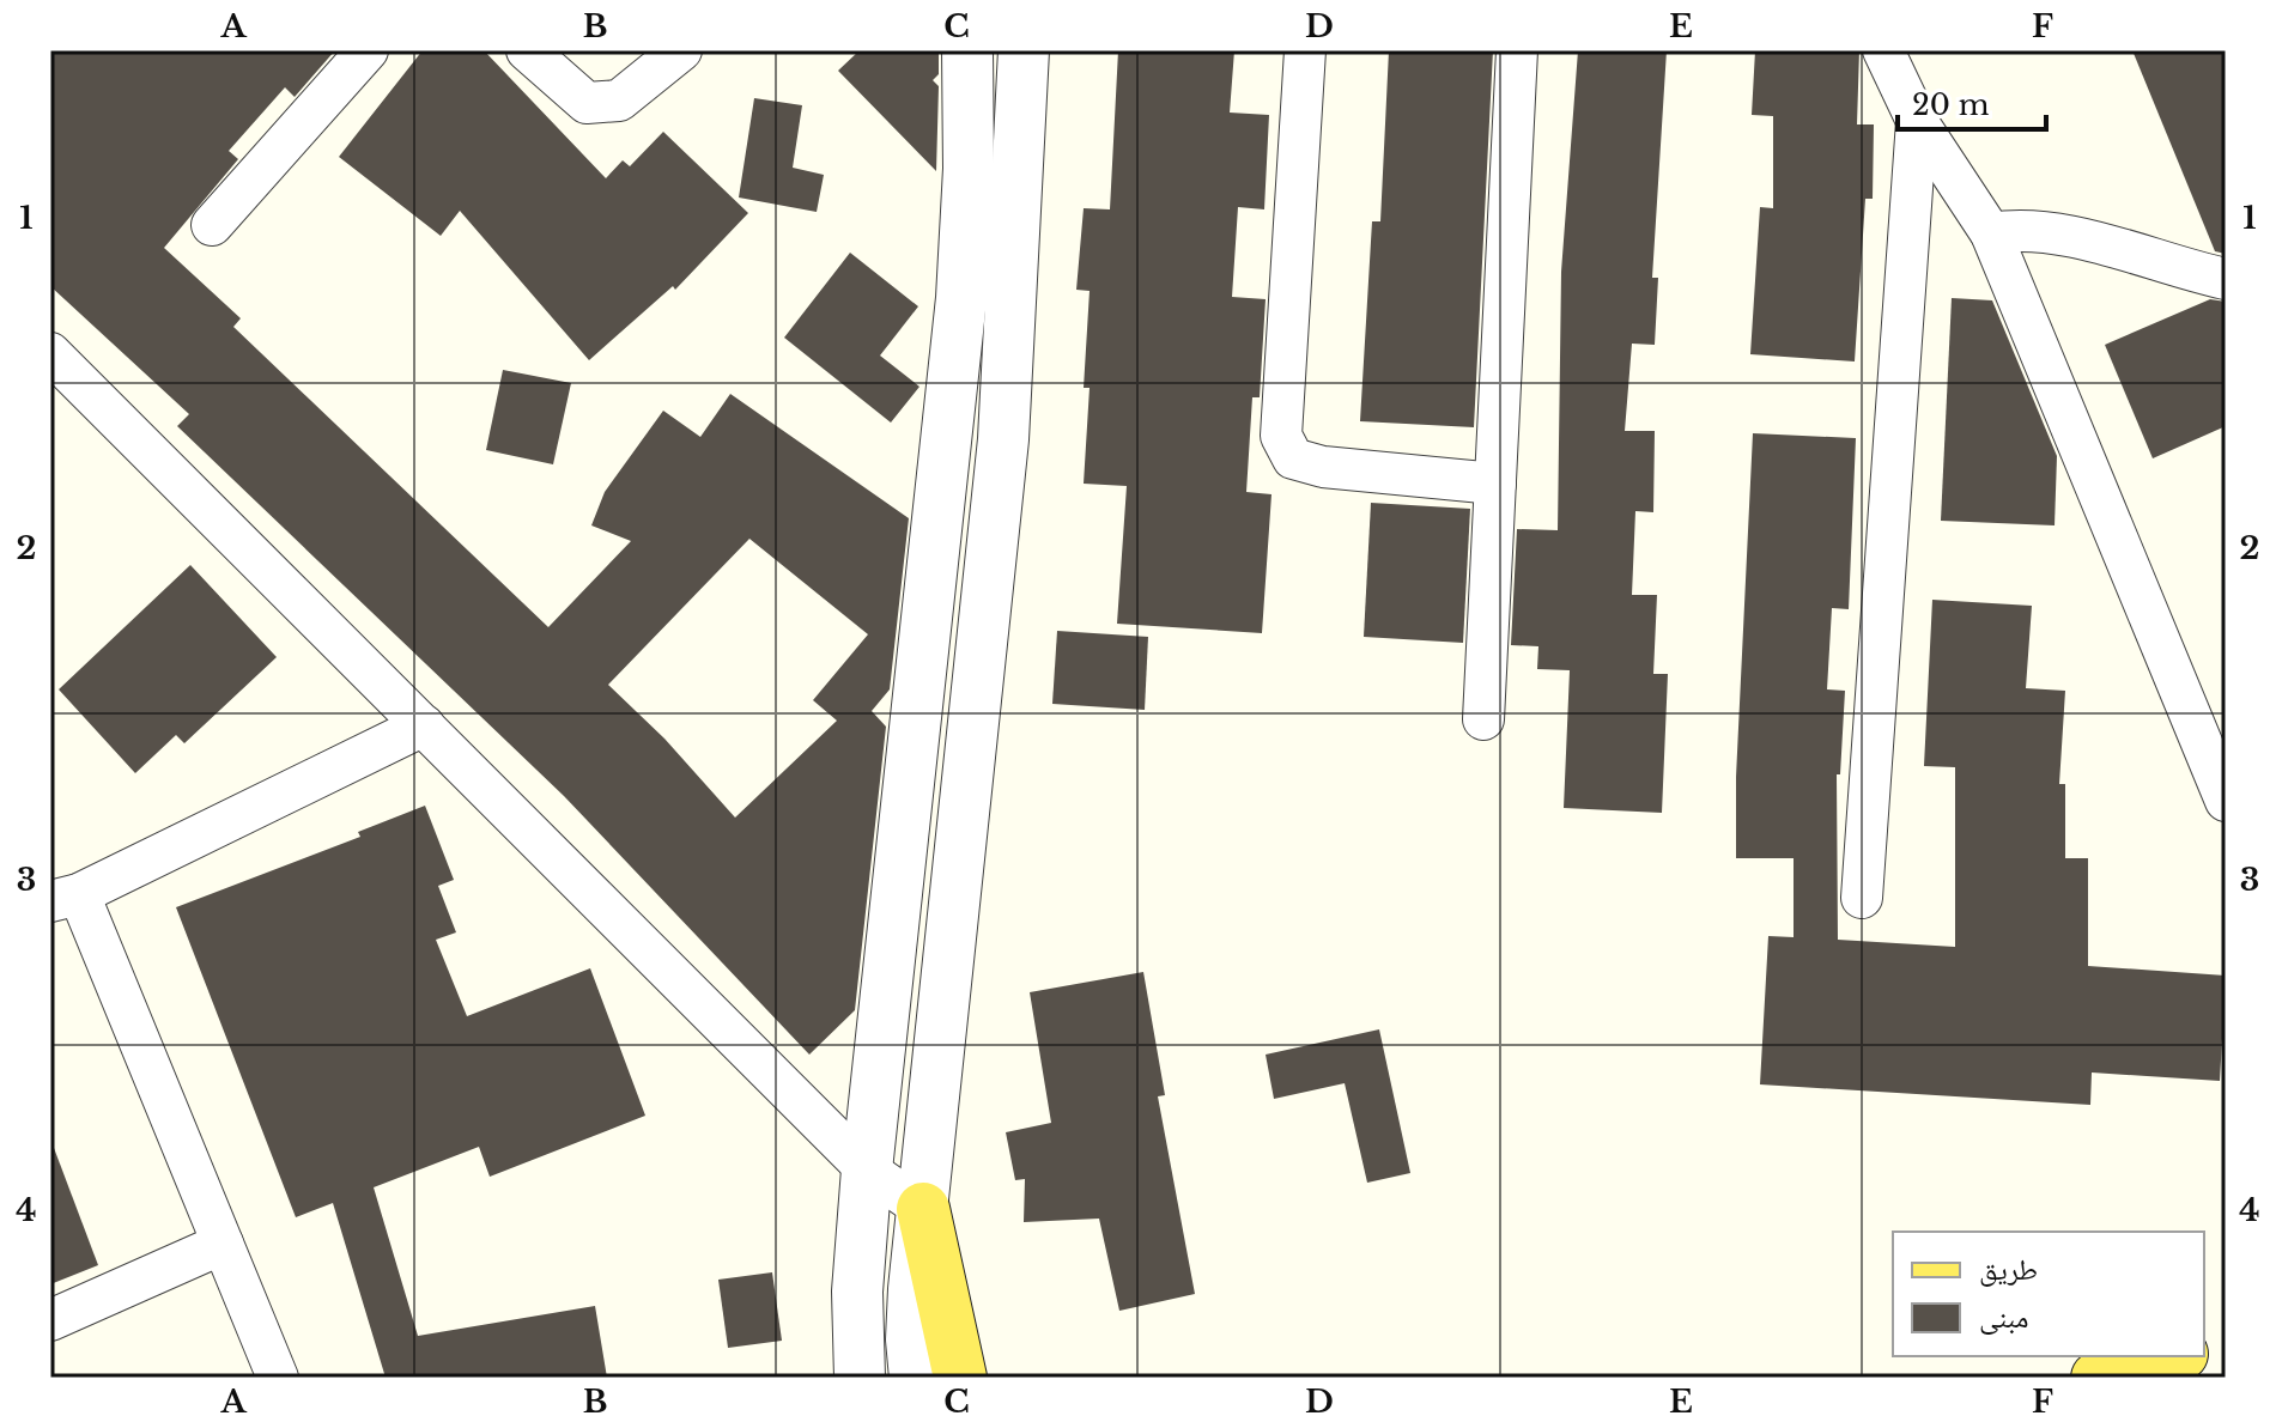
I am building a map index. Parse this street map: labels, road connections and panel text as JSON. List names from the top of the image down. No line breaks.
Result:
{"legend":["طريق","مبنى"],"scale_bar":"20 m","grid":{"columns":["A","B","C","D","E","F"],"rows":["1","2","3","4"]}}
